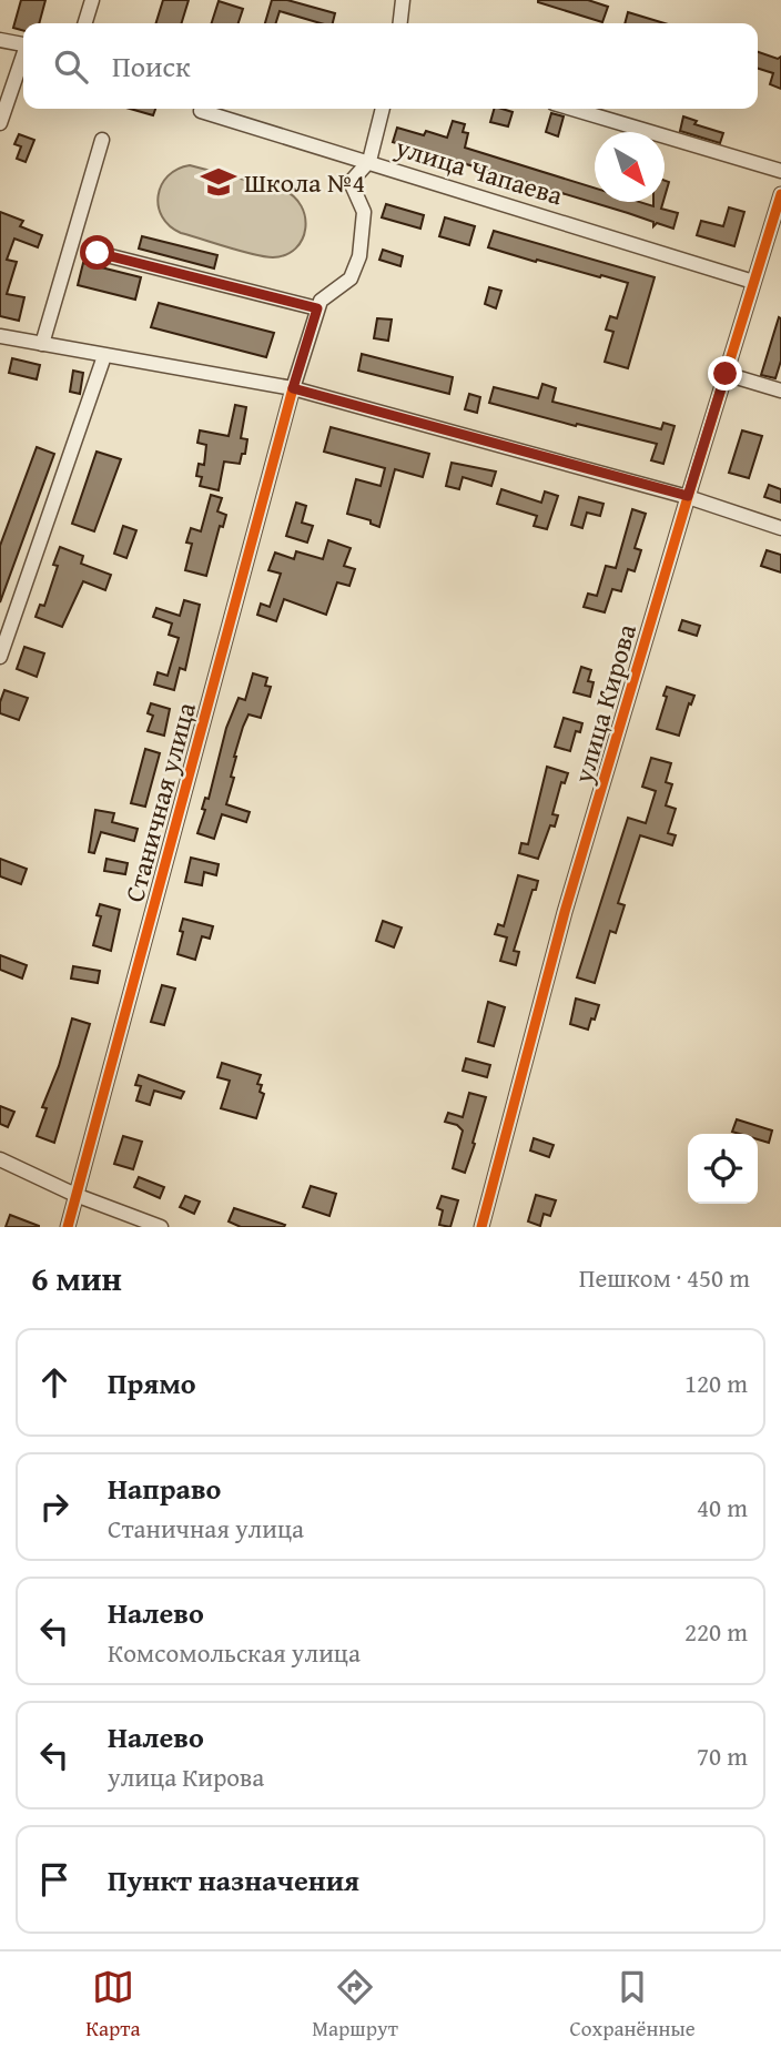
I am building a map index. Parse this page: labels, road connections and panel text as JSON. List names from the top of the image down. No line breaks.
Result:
{"streets":{"street":["улица Чапаева","улица Кирова","Станичная улица"]},"crossings":[["улица Чапаева","улица Кирова"]],"places":{"school or university":["Школа №4"]},"north":"bottom right","page":{"search":"Поиск","heading":["6 мин","Пешком · 450 m"],"list":[["Прямо","120 m"],["Направо","Станичная улица","40 m"],["Налево","Комсомольская улица","220 m"],["Налево","улица Кирова","70 m"],"Пункт назначения"],"nav":["Карта","Маршрут","Сохранённые"]}}
